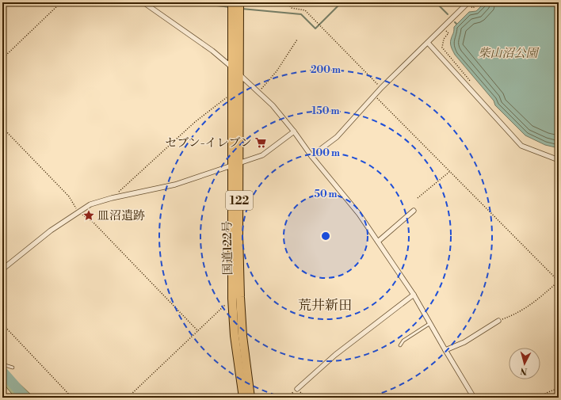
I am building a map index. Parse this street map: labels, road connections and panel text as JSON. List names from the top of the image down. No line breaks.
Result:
{"streets":{"highway":["122","国道122号"]},"districts":["荒井新田"],"parks":["柴山沼公園"],"places":{"supermarket":["セブン-イレブン"],"place":["皿沼遺跡"]},"north":"bottom","rings":["200 m","150 m","100 m","50 m"]}
